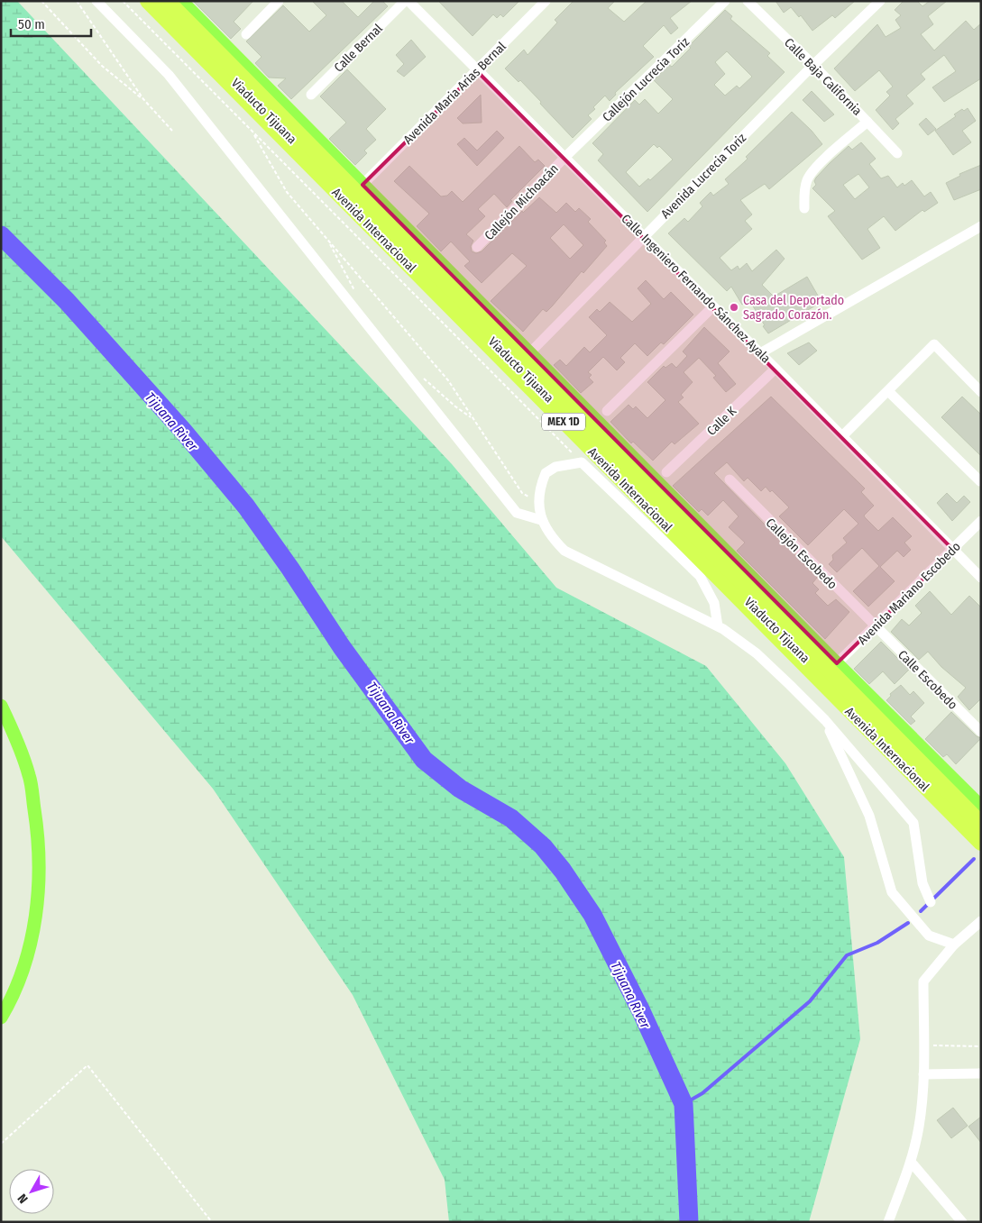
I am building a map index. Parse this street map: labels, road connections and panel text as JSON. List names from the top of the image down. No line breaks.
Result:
{"streets":{"highway":["Viaducto Tijuana","Avenida Internacional","MEX 1D"],"street":["Calle Bernal","Calle Baja California","Callejón Lucrecia Toriz","Avenida Maria Arias Bernal","Avenida Lucrecia Toriz","Callejón Michoacán","Calle Ingeniero Fernando Sánchez Ayala","Calle K","Callejón Escobedo","Avenida Mariano Escobedo","Calle Escobedo"]},"crossings":[["Calle Bernal","Calle Ingeniero Fernando Sánchez Ayala"],["Calle Baja California","Avenida Lucrecia Toriz"],["Callejón Lucrecia Toriz","Callejón Michoacán"],["Callejón Lucrecia Toriz","Calle Ingeniero Fernando Sánchez Ayala"],["Avenida Maria Arias Bernal","Avenida Internacional"],["Avenida Maria Arias Bernal","Calle Ingeniero Fernando Sánchez Ayala"],["Avenida Lucrecia Toriz","Avenida Internacional"],["Avenida Lucrecia Toriz","Calle Ingeniero Fernando Sánchez Ayala"],["Callejón Michoacán","Calle Ingeniero Fernando Sánchez Ayala"],["Avenida Internacional","Avenida Mariano Escobedo"],["Calle Ingeniero Fernando Sánchez Ayala","Calle K"],["Calle Ingeniero Fernando Sánchez Ayala","Avenida Mariano Escobedo"],["Callejón Escobedo","Avenida Mariano Escobedo"],["Callejón Escobedo","Calle Escobedo"],["Avenida Mariano Escobedo","Calle Escobedo"]],"water":["Tijuana River"],"places":["Casa del Deportado Sagrado Corazón."],"scale_bar":"50 m","north":"bottom left"}
